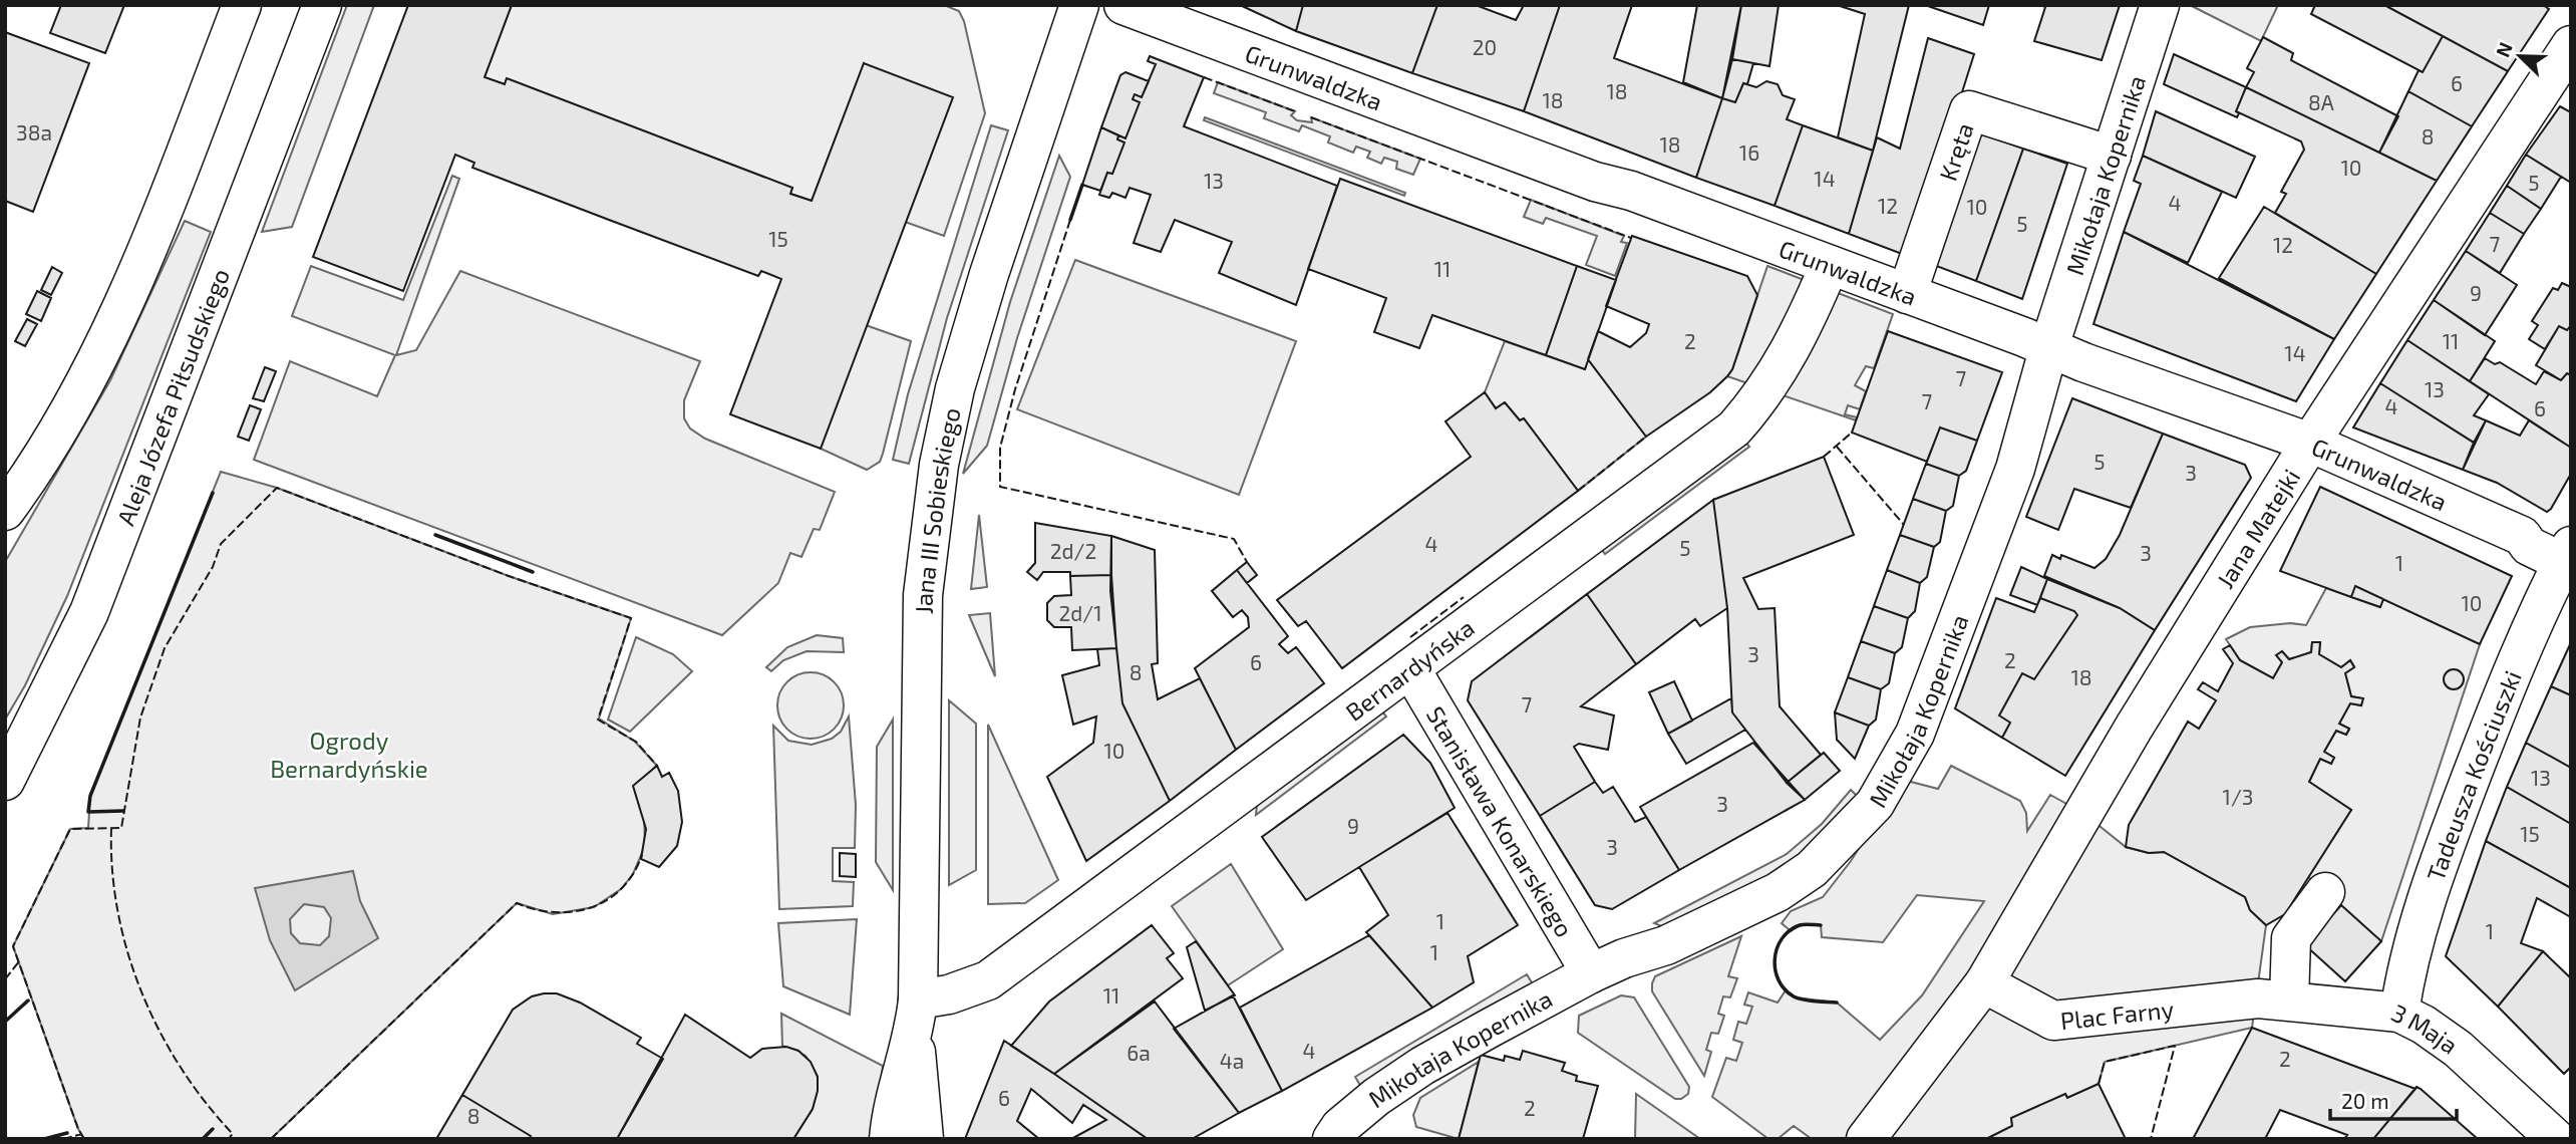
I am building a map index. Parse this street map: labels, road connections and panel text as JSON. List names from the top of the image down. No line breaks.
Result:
{"streets":{"street":["Grunwaldzka","Kręta","Mikołaja Kopernika","Aleja Józefa Piłsudskiego","Jana III Sobieskiego","Jana Matejki","Bernardyńska","Tadeusza Kościuszki","Stanisława Konarskiego","Plac Farny","3 Maja"]},"crossings":[["Grunwaldzka","Kręta"],["Grunwaldzka","Mikołaja Kopernika"],["Grunwaldzka","Jana Matejki"],["Grunwaldzka","Bernardyńska"],["Grunwaldzka","Tadeusza Kościuszki"],["Kręta","Mikołaja Kopernika"],["Mikołaja Kopernika","Stanisława Konarskiego"],["Jana III Sobieskiego","Bernardyńska"],["Jana Matejki","Plac Farny"],["Bernardyńska","Stanisława Konarskiego"],["Tadeusza Kościuszki","3 Maja"],["Plac Farny","3 Maja"]],"parks":["Ogrody Bernardyńskie"],"house_numbers":["20","6","18","18","8A","38a","8","18","16","10","14","13","5","4","12","10","5","15","7","12","11","9","2","11","14","7","13","7","4","6","5","3","4","5","2d/2","3","1","10","2d/1","3","2","6","8","18","7","10","13","1/3","3","9","15","3","1","1","1","11","4","6a","2","4a","6","2","8"],"scale_bar":"20 m","north":"top left"}
